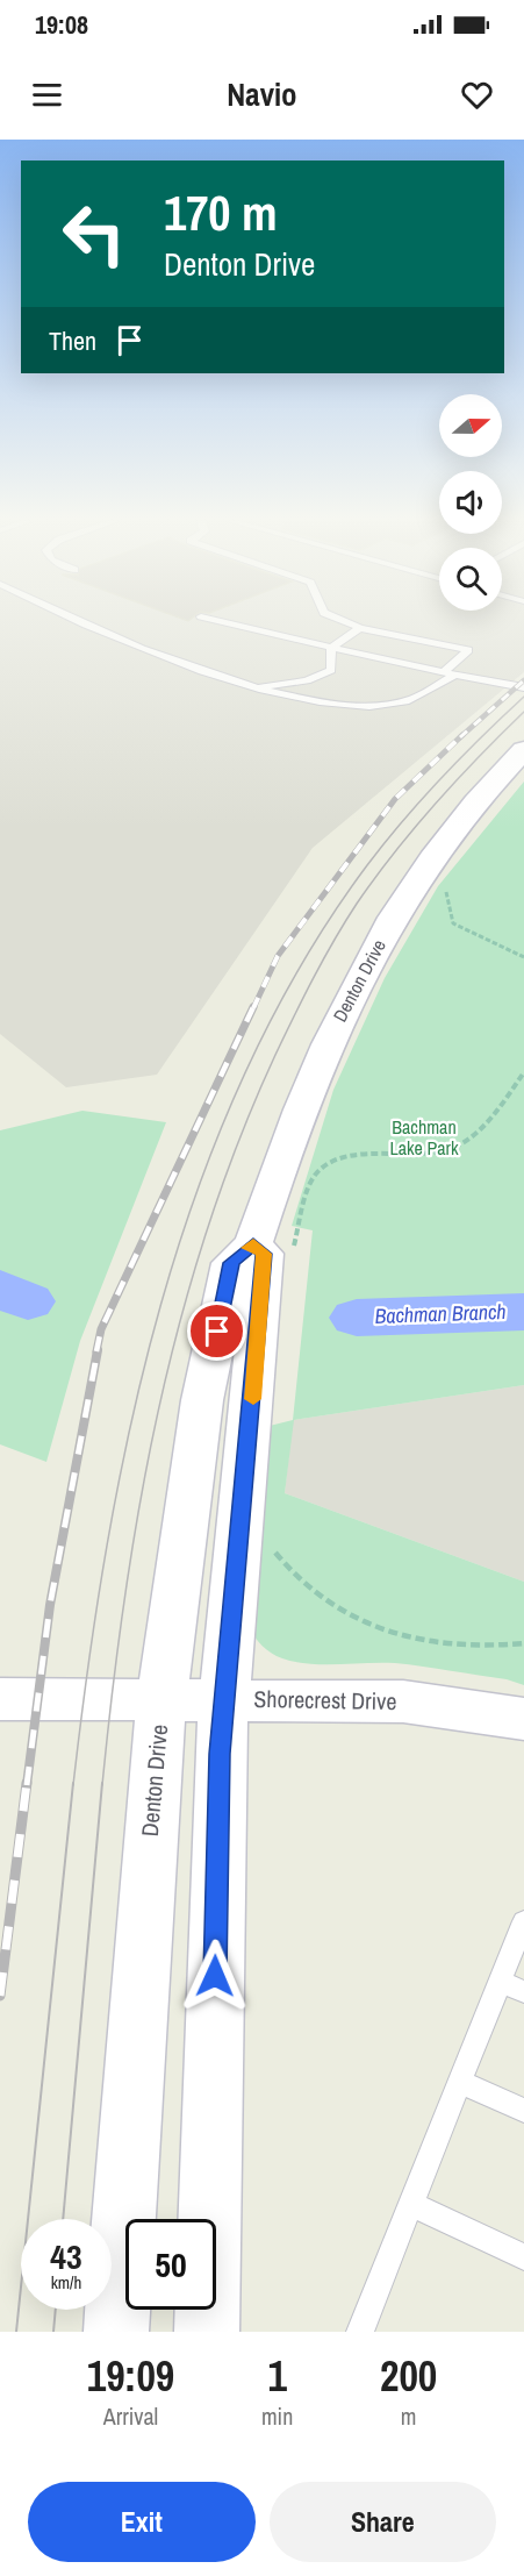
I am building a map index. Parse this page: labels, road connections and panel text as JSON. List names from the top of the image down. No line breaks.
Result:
{"streets":{"main road":["Denton Drive","Shorecrest Drive"]},"crossings":[["Denton Drive","Shorecrest Drive"]],"water":["Bachman Branch"],"parks":["Bachman Lake Park"],"north":"right","page":{"status":"19:08","header":"Navio","turn":["170 m","Denton Drive"],"then":"Then","speed":"43 km/h","limit":"50","eta":["19:09","Arrival","1","min","200","m"],"buttons":["Exit","Share"]}}
